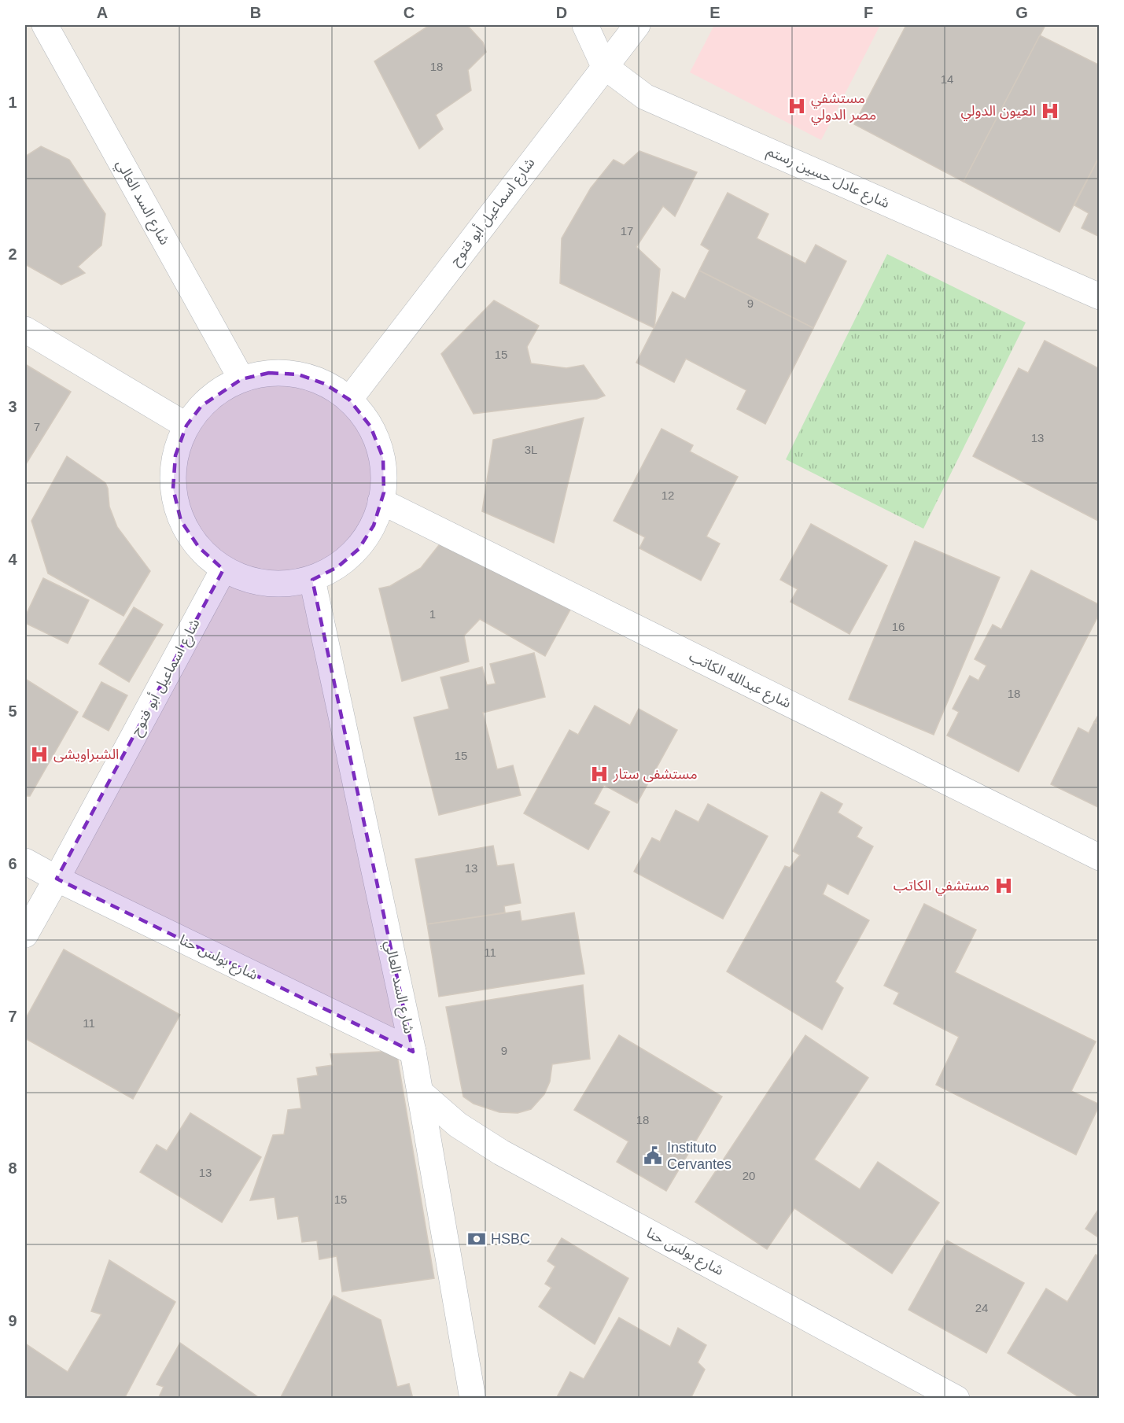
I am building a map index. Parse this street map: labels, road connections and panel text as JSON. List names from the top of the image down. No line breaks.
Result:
{"streets":{"street":["شارع عادل حسين رستم","شارع السد العالي","شارع اسماعيل أبو فتوح","شارع عبدالله الكاتب","شارع بولس حنا"]},"crossings":[["شارع عادل حسين رستم","شارع اسماعيل أبو فتوح"],["شارع السد العالي","شارع بولس حنا"],["شارع اسماعيل أبو فتوح","شارع بولس حنا"]],"places":{"hospital":["مستشفي مصر الدولي","العيون الدولي","الشبراويشى","مستشفى ستار","مستشفي الكاتب"],"public building":["Instituto Cervantes"],"bank":["HSBC"]},"house_numbers":["18","14","17","9","15","7","13","3L","12","1","16","18","15","13","11","11","9","18","13","20","15","24"],"grid":{"columns":["A","B","C","D","E","F","G"],"rows":["1","2","3","4","5","6","7","8","9"]}}
